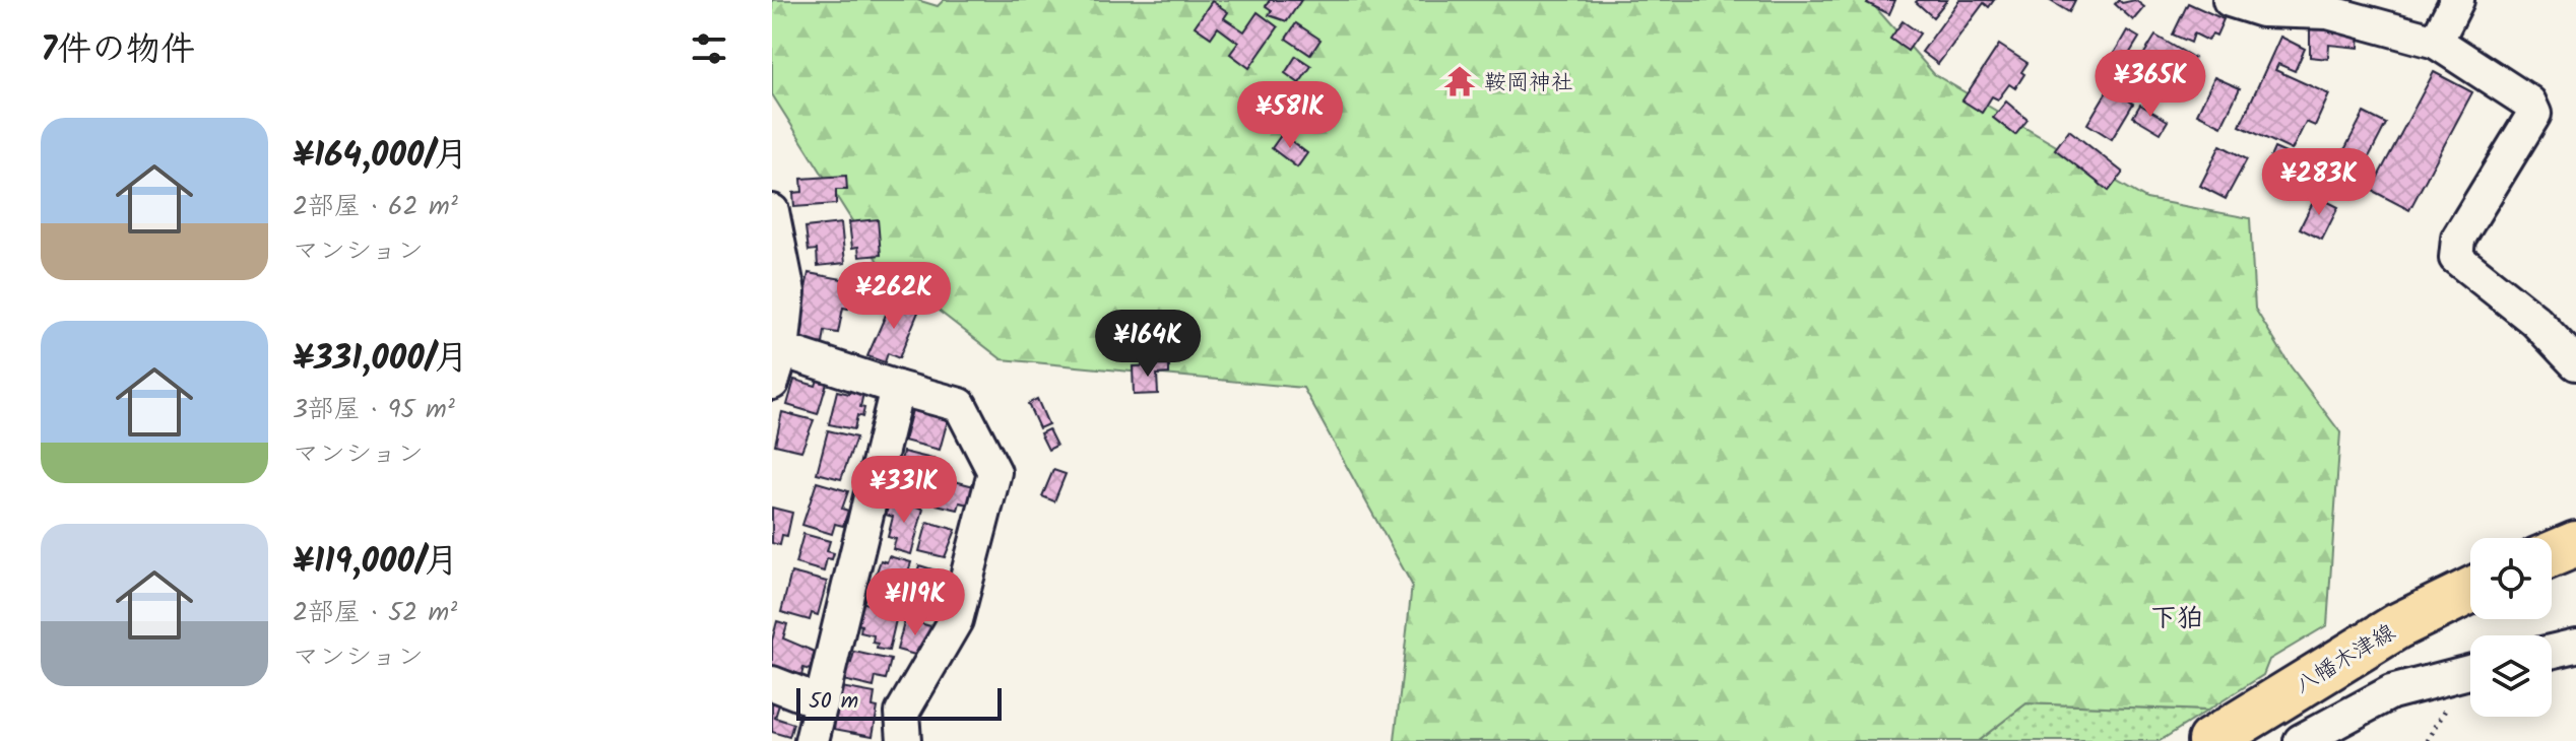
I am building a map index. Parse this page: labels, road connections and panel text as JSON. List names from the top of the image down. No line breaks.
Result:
{"streets":{"main road":["八幡木津線"]},"districts":["下狛"],"places":{"temple":["鞍岡神社"]},"scale_bar":"50 m","page":{"heading":"7件の物件","price":["¥365K","¥581K","¥283K","¥262K","¥164K","¥331K","¥119K"],"list":[{"name":"¥164,000/月","note":"2部屋 · 62 m² · マンション"},{"name":"¥331,000/月","note":"3部屋 · 95 m² · マンション"},{"name":"¥119,000/月","note":"2部屋 · 52 m² · マンション"}],"scale":"50 m"}}
